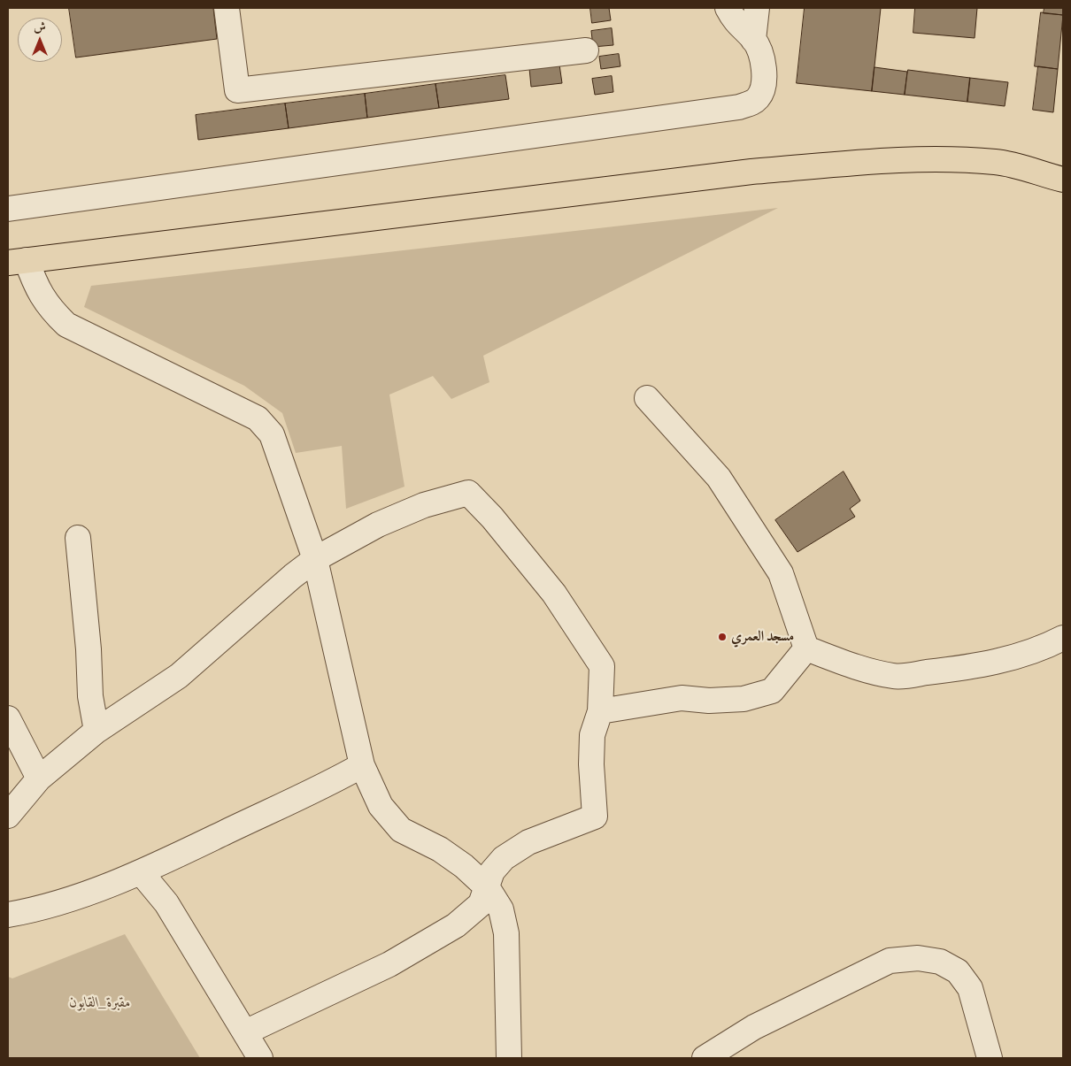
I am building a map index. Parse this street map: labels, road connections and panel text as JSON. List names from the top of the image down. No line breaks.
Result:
{"parks":["مقبرة_القابون"],"places":["مسجد العمري"],"north":"top"}
